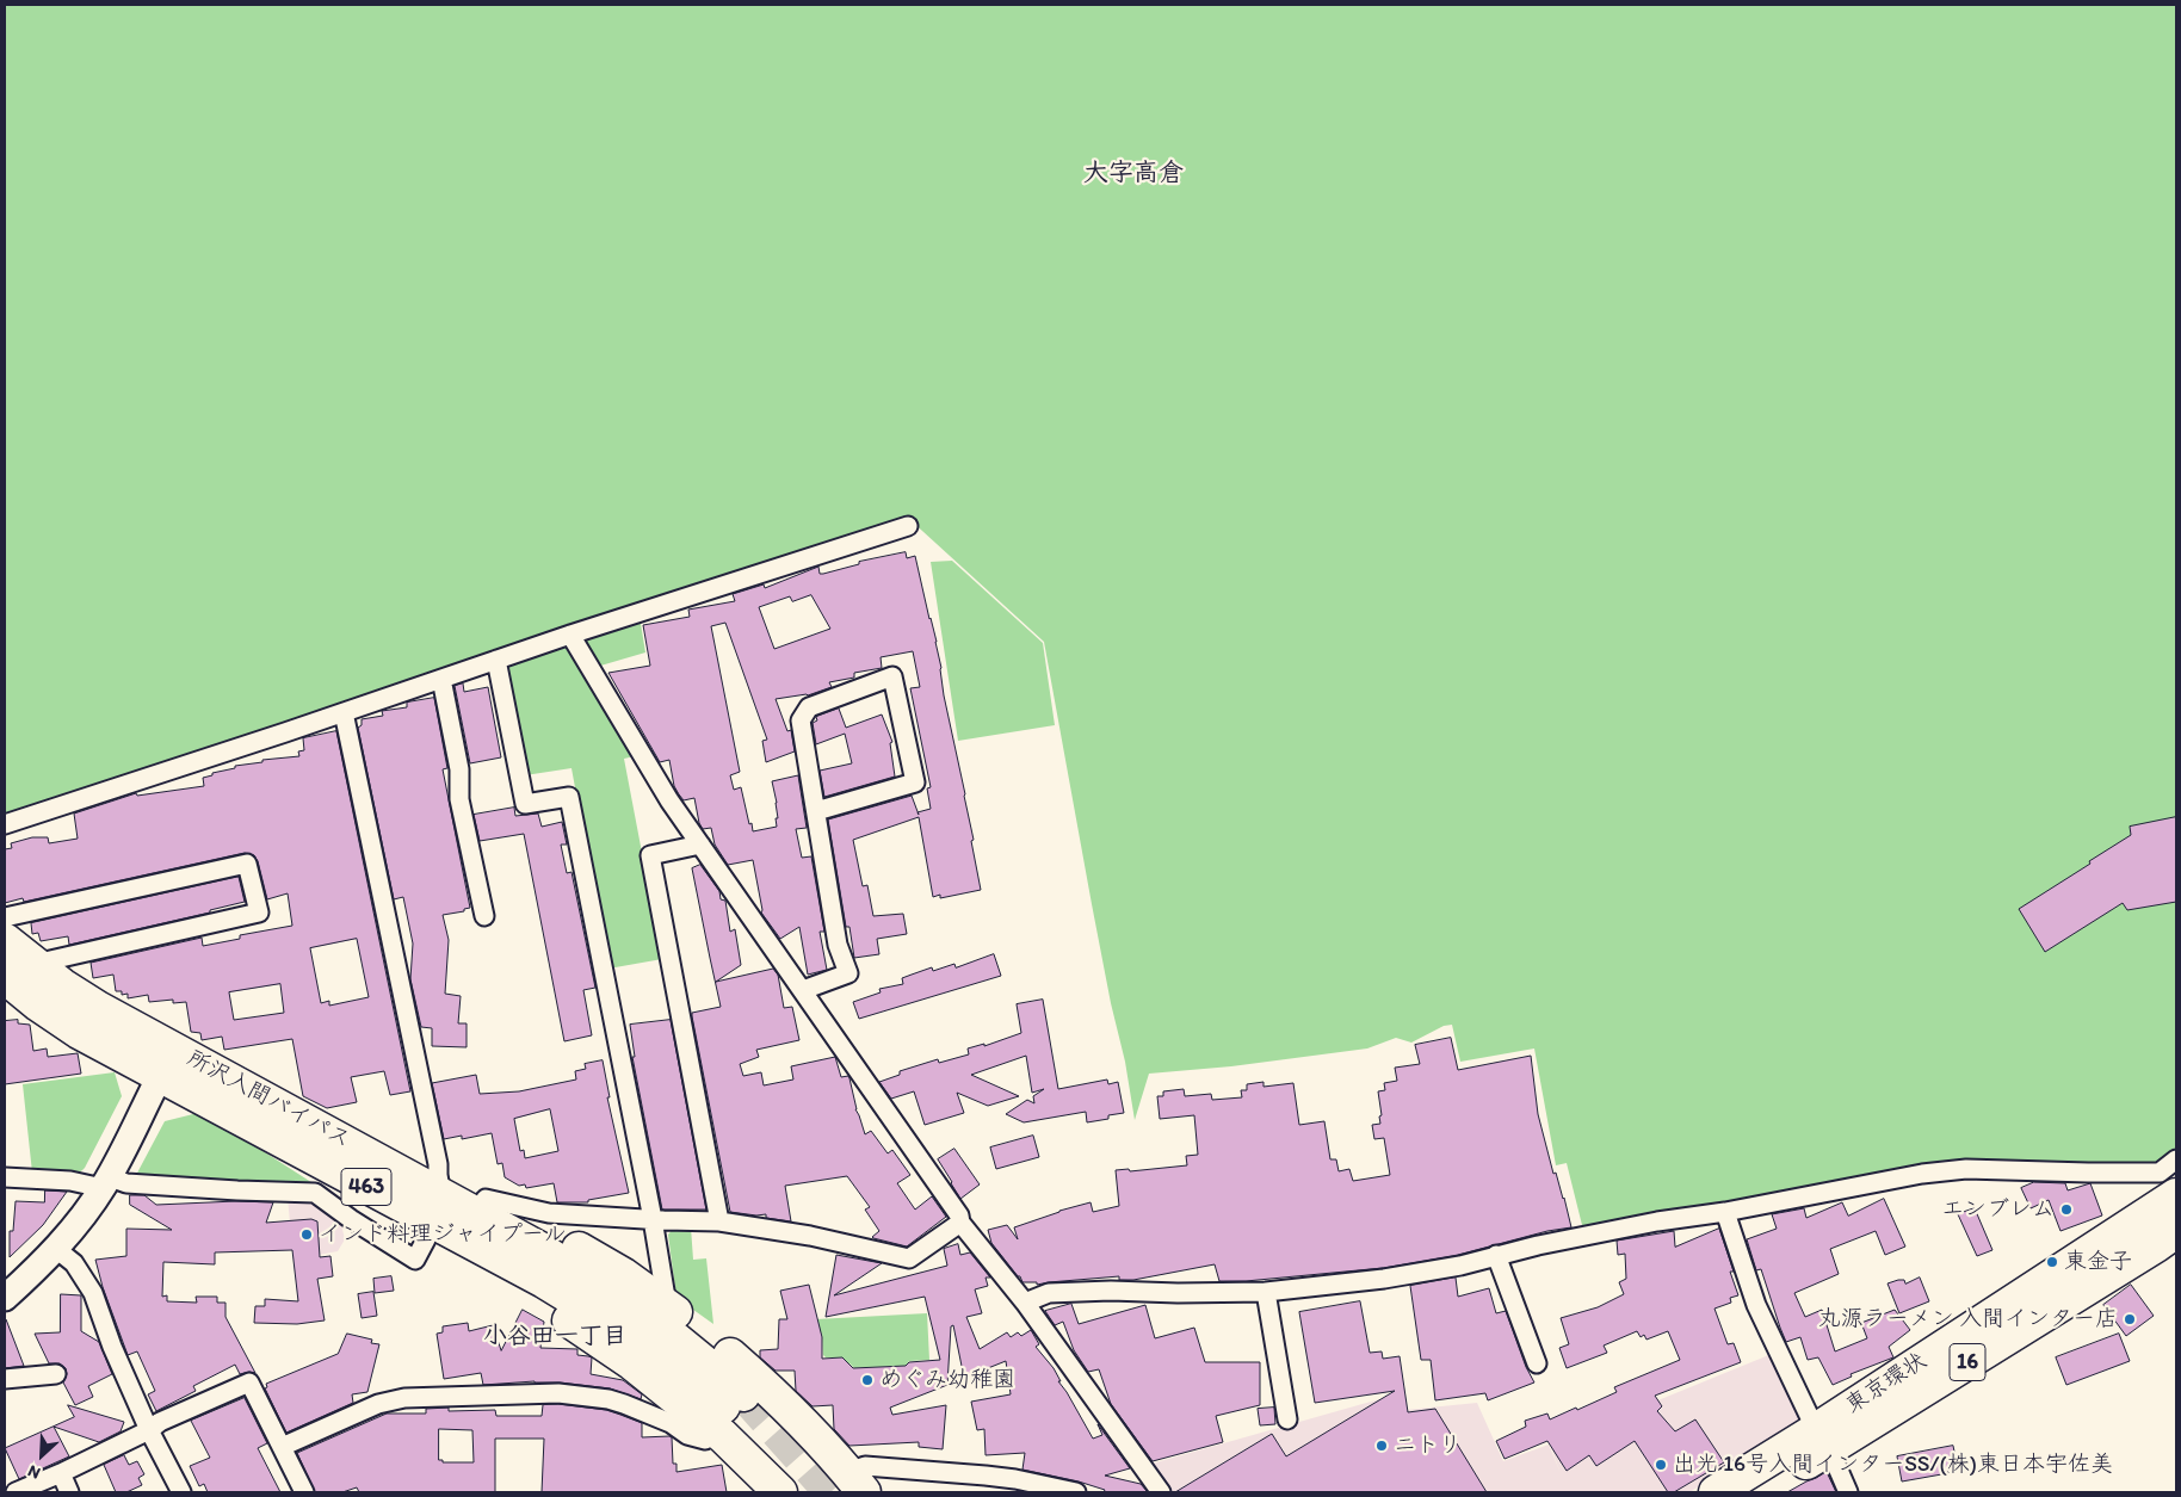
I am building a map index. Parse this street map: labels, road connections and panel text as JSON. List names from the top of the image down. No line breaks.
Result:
{"streets":{"highway":["所沢入間バイパス","463","16","東京環状"]},"crossings":[["所沢入間バイパス","463"]],"districts":["大字高倉","小谷田一丁目"],"places":["エンブレム","インド料理ジャイプール","東金子","丸源ラーメン 入間インター店","めぐみ幼稚園","ニトリ","出光 16号入間インターSS/(株)東日本宇佐美"],"north":"bottom left"}
